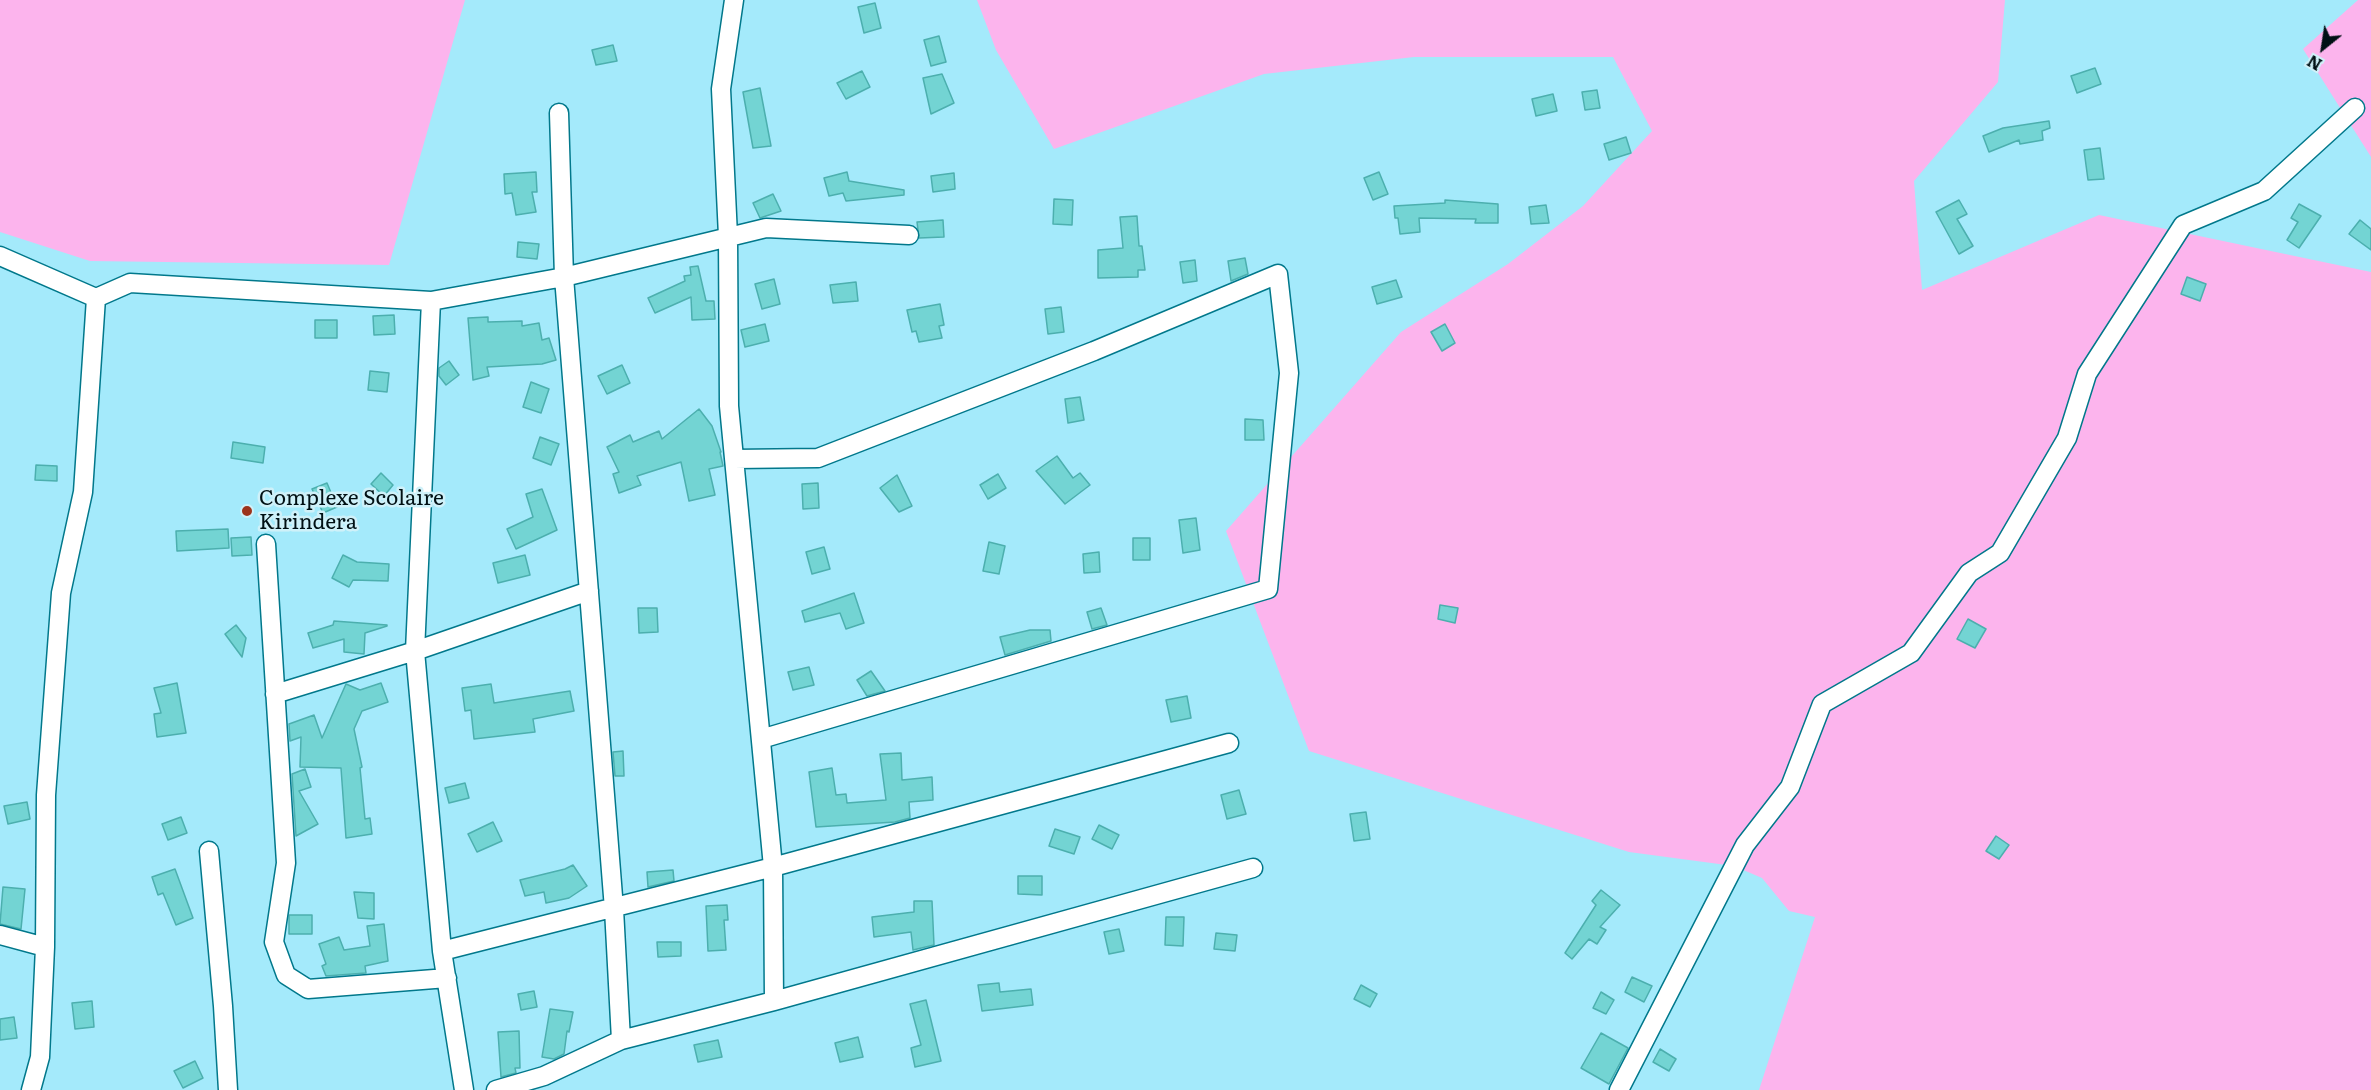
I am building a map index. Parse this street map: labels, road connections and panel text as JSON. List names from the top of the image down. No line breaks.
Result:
{"places":["Complexe Scolaire Kirindera"],"north":"bottom left"}
